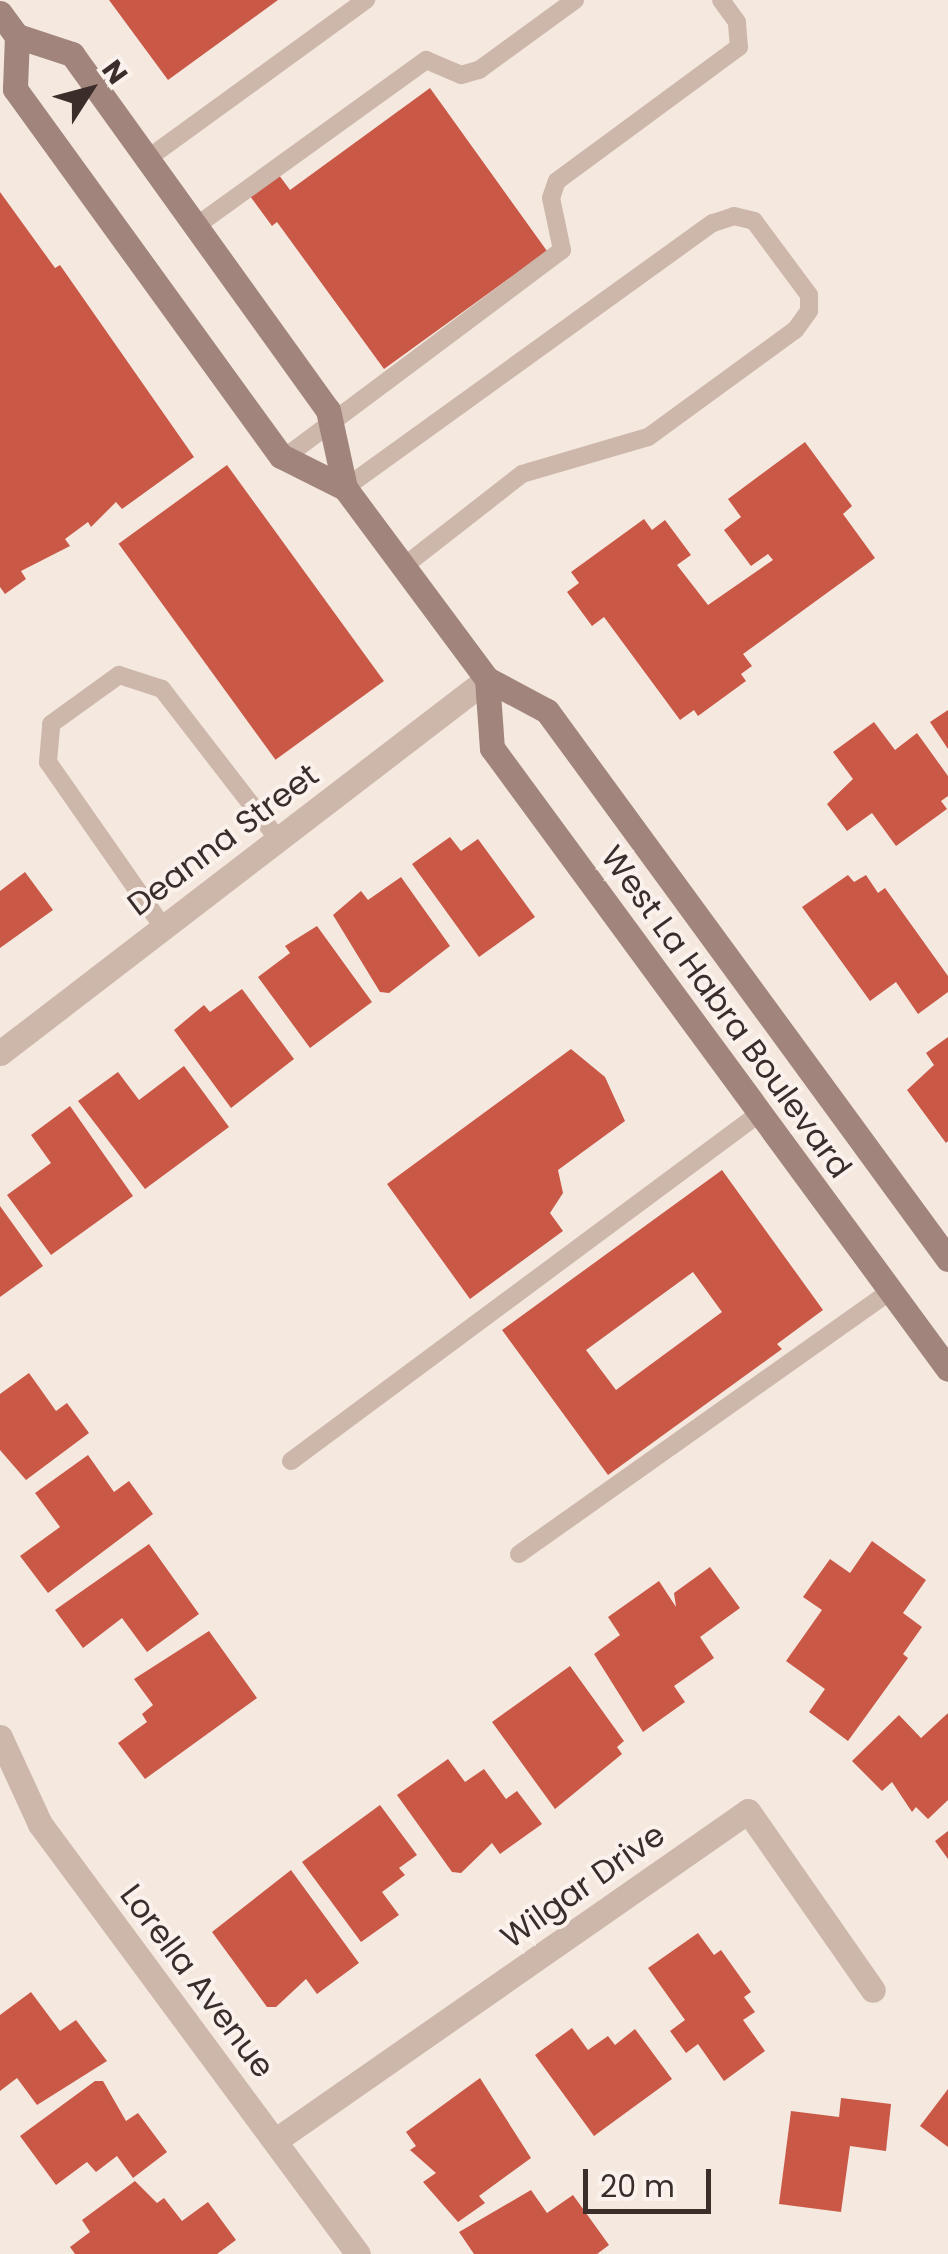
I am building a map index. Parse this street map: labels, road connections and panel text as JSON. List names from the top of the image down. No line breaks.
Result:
{"streets":{"main road":["West La Habra Boulevard"],"street":["Deanna Street","Wilgar Drive","Lorella Avenue"]},"crossings":[["Deanna Street","West La Habra Boulevard"],["Wilgar Drive","Lorella Avenue"]],"scale_bar":"20 m","north":"top right"}
